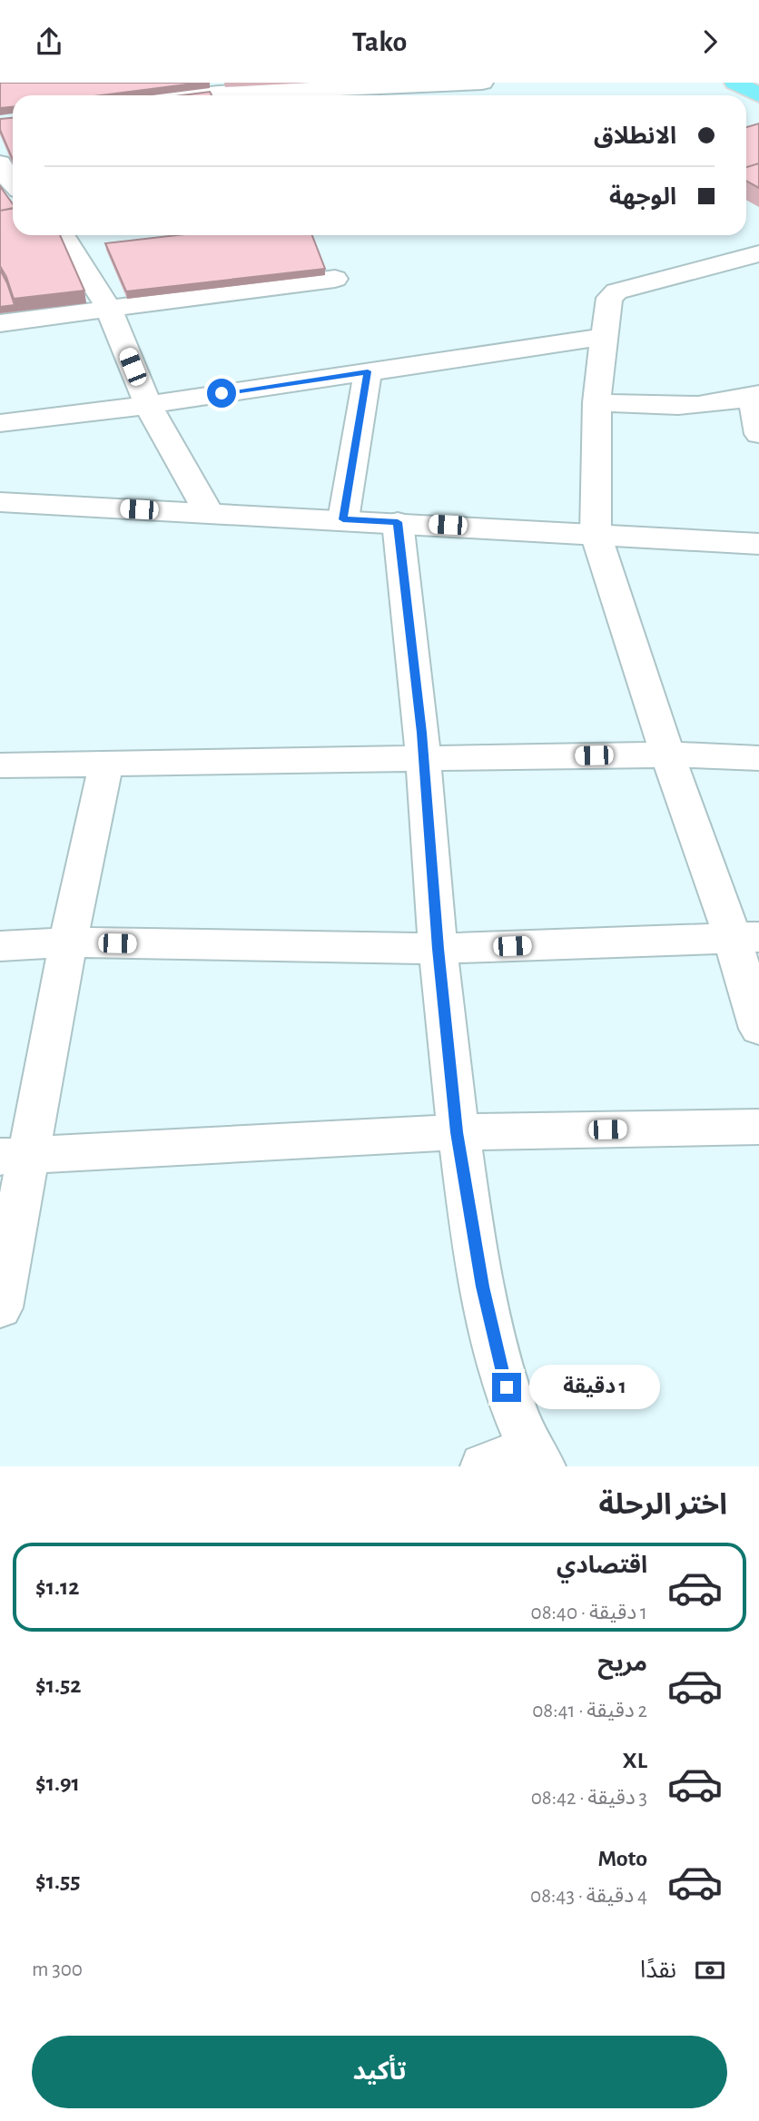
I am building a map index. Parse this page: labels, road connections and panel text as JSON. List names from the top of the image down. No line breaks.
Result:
{"page":{"header":"Tako","banner":["الانطلاق","الوجهة"],"bubble":"1 دقيقة","heading":"اختر الرحلة","list":[{"name":"اقتصادي","note":"1 دقيقة · 08:40","value":"$1.12"},{"name":"مريح","note":"2 دقيقة · 08:41","value":"$1.52"},{"name":"XL","note":"3 دقيقة · 08:42","value":"$1.91"},{"name":"Moto","note":"4 دقيقة · 08:43","value":"$1.55"}],"pay":["نقدًا","300 m"],"buttons":"تأكيد"}}
